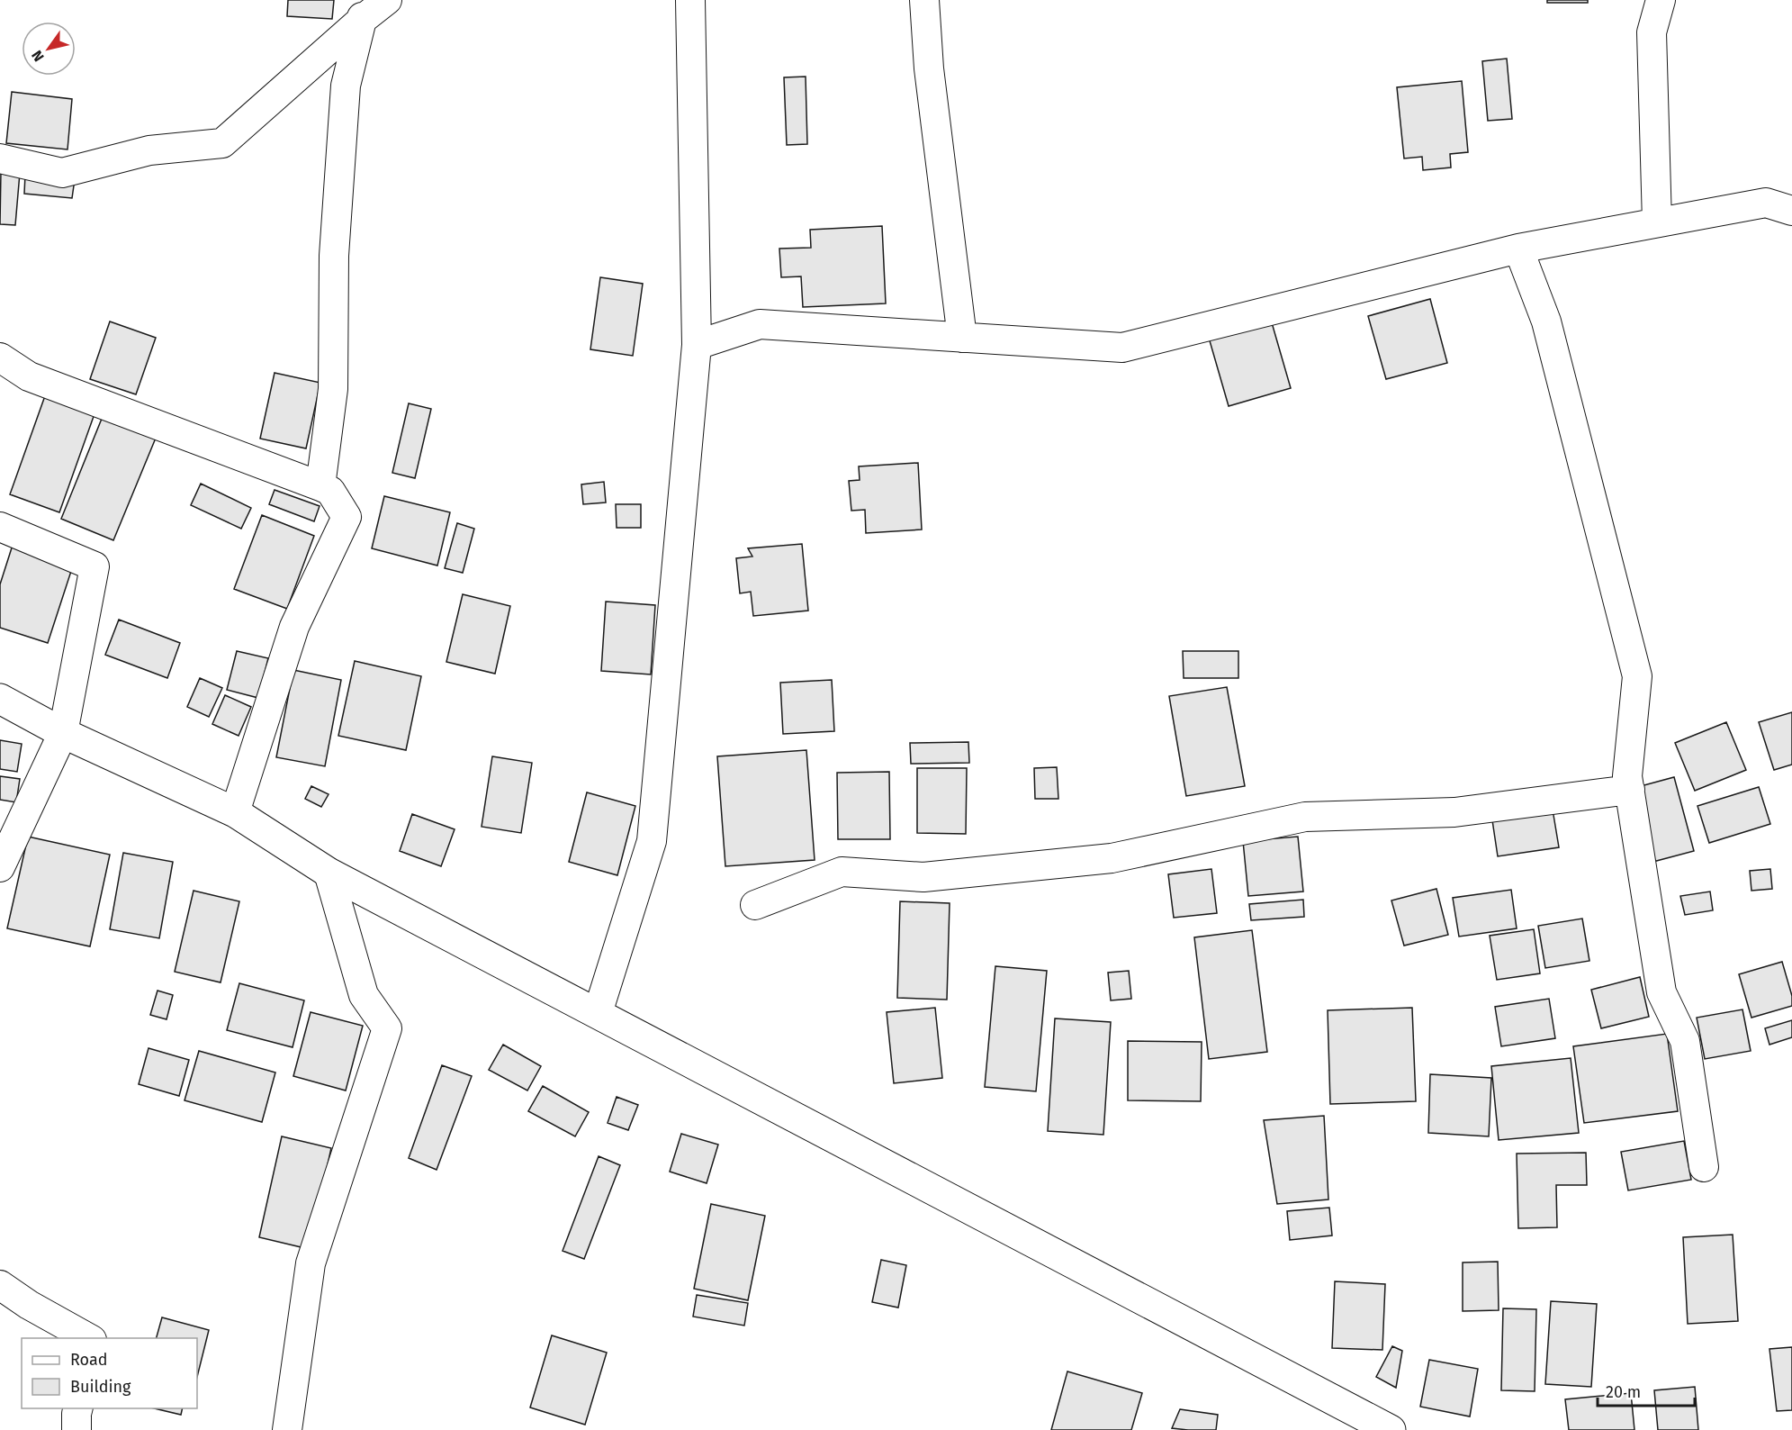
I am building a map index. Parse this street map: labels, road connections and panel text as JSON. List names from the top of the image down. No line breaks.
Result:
{"legend":["Road","Building"],"scale_bar":"20 m","north":"bottom left"}
